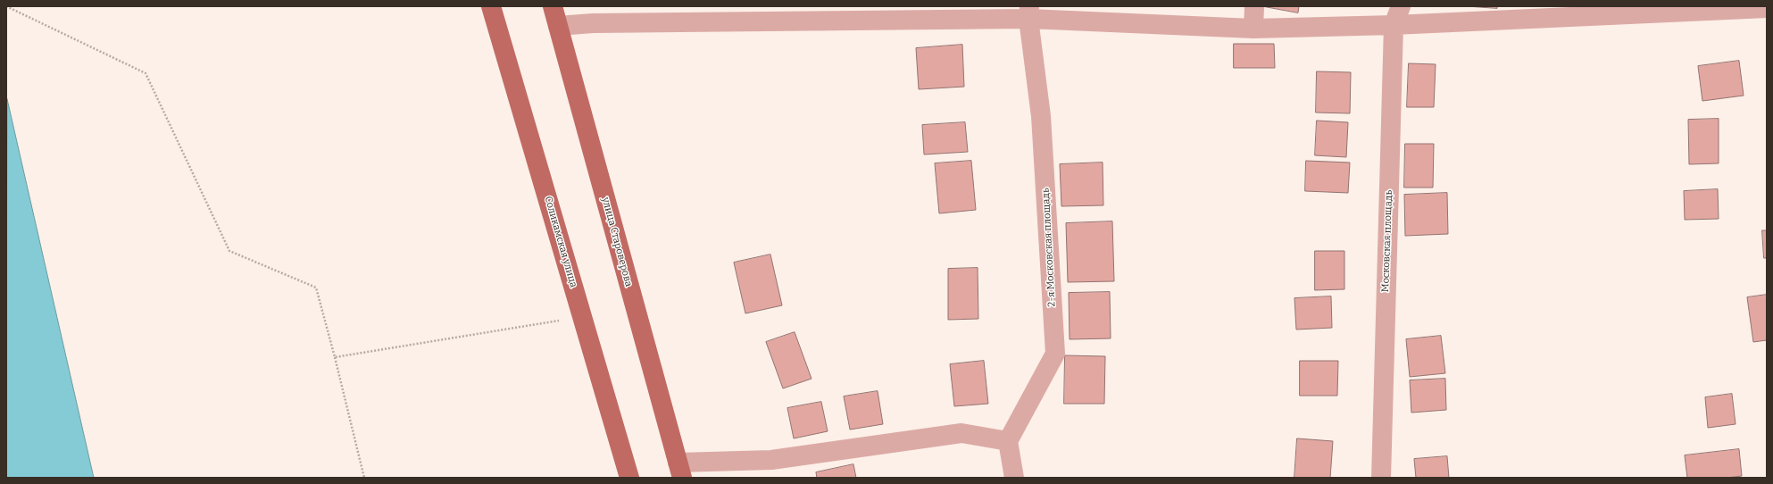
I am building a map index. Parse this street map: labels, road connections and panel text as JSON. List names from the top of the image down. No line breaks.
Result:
{"streets":{"main road":["Соликамская улица","улица Староверова"],"street":["Московская площадь","2-я Московская площадь"]}}
